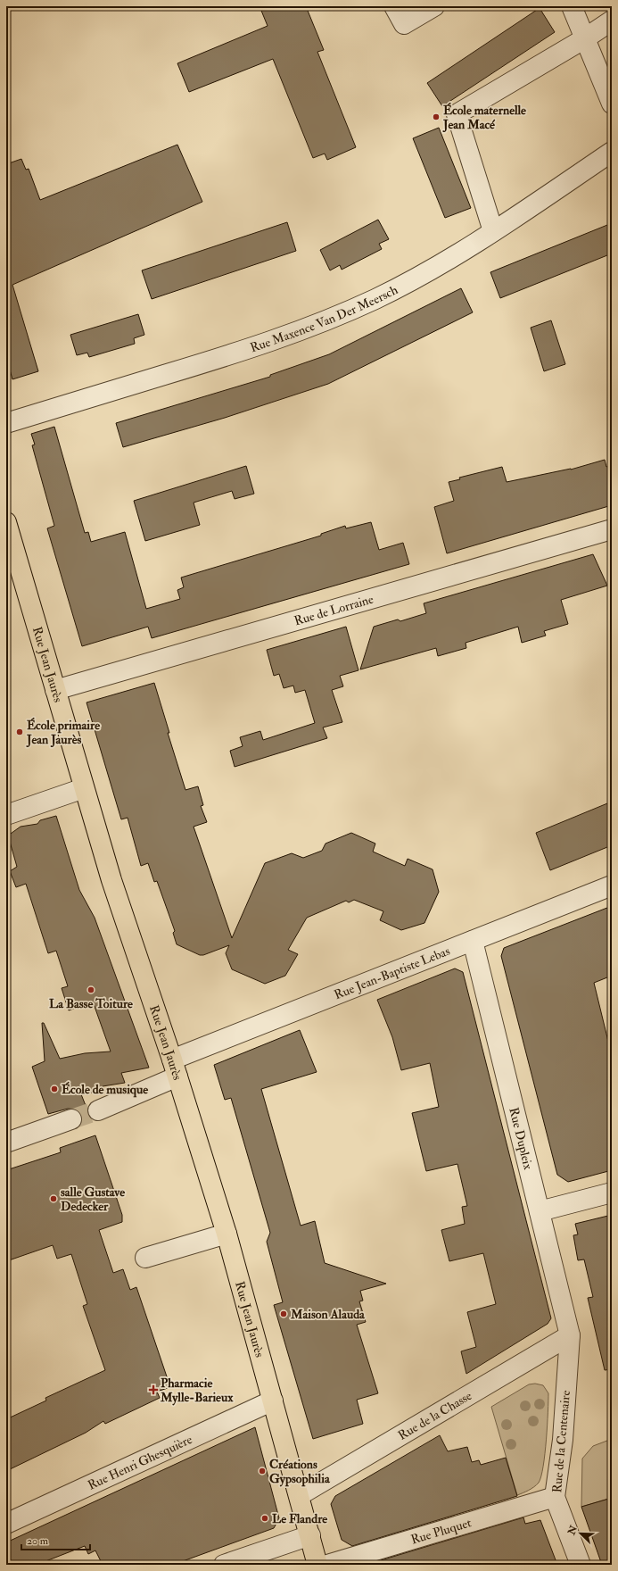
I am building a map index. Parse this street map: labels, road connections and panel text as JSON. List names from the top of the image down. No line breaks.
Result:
{"streets":{"main road":["Rue Jean Jaurès"],"street":["Rue Maxence Van Der Meersch","Rue de Lorraine","Rue Jean-Baptiste Lebas","Rue Dupleix","Rue de la Chasse","Rue de la Centenaire","Rue Henri Ghesquière","Rue Pluquet"]},"crossings":[["Rue de Lorraine","Rue Jean Jaurès"],["Rue Jean Jaurès","Rue Jean-Baptiste Lebas"],["Rue Jean Jaurès","Rue de la Chasse"],["Rue Jean Jaurès","Rue Henri Ghesquière"],["Rue Jean-Baptiste Lebas","Rue Dupleix"],["Rue Dupleix","Rue de la Chasse"],["Rue Dupleix","Rue de la Centenaire"],["Rue de la Chasse","Rue de la Centenaire"],["Rue de la Centenaire","Rue Pluquet"]],"places":{"other":["École maternelle Jean Macé","École primaire Jean Jaurès","La Basse Toiture","École de musique","salle Gustave Dedecker","Maison Alauda","Créations Gypsophilia","Le Flandre"],"health":["Pharmacie Mylle-Barieux"]},"scale_bar":"20 m","north":"top left"}
